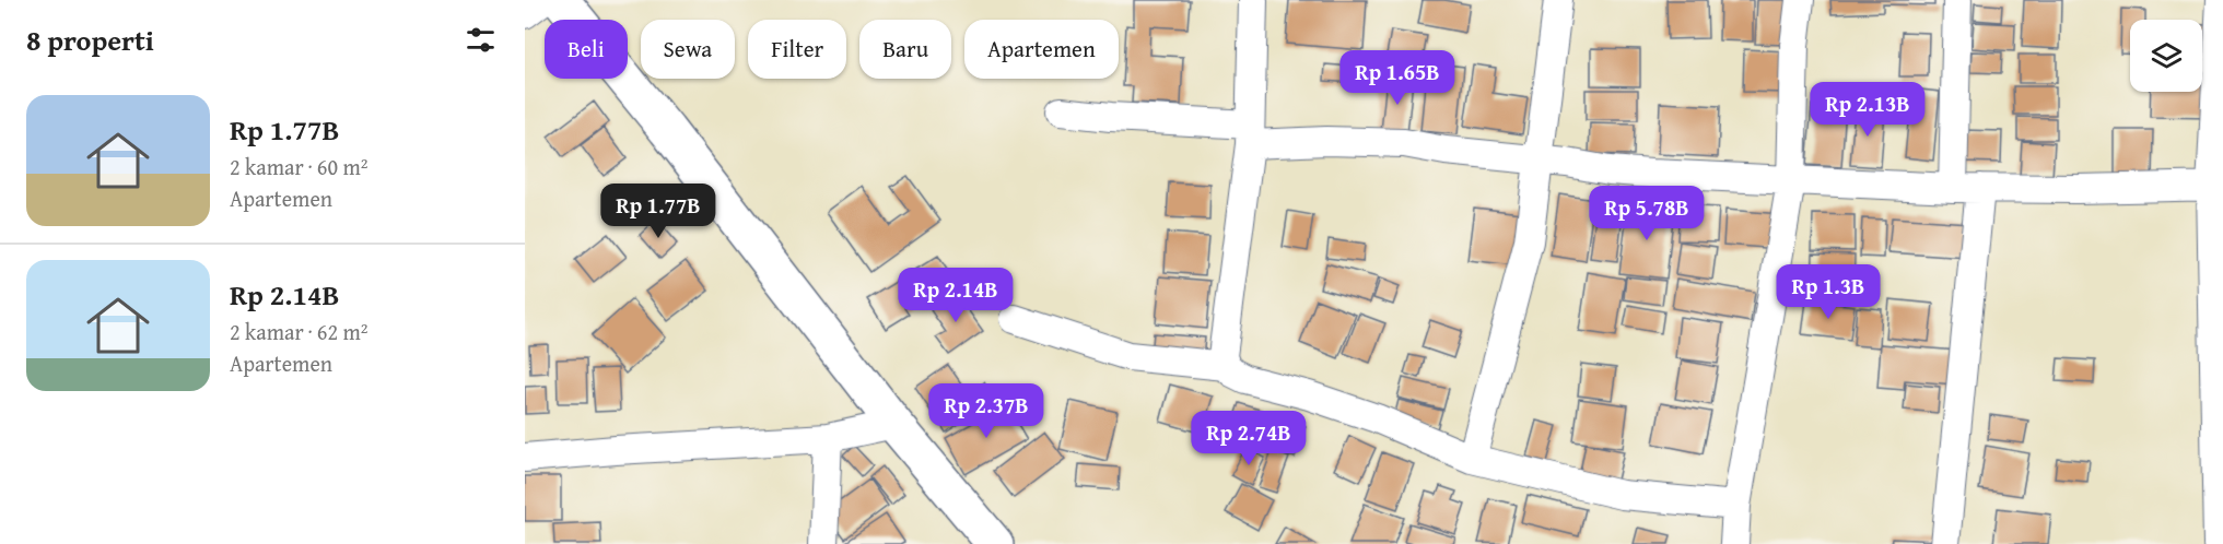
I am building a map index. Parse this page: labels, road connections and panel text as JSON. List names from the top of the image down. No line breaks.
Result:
{"page":{"heading":"8 properti","chip":["Beli","Sewa","Filter","Baru","Apartemen"],"price":["Rp 1.65B","Rp 2.13B","Rp 1.77B","Rp 5.78B","Rp 1.3B","Rp 2.14B","Rp 2.37B","Rp 2.74B"],"list":[{"name":"Rp 1.77B","note":"2 kamar · 60 m² · Apartemen"},{"name":"Rp 2.14B","note":"2 kamar · 62 m² · Apartemen"}]}}
